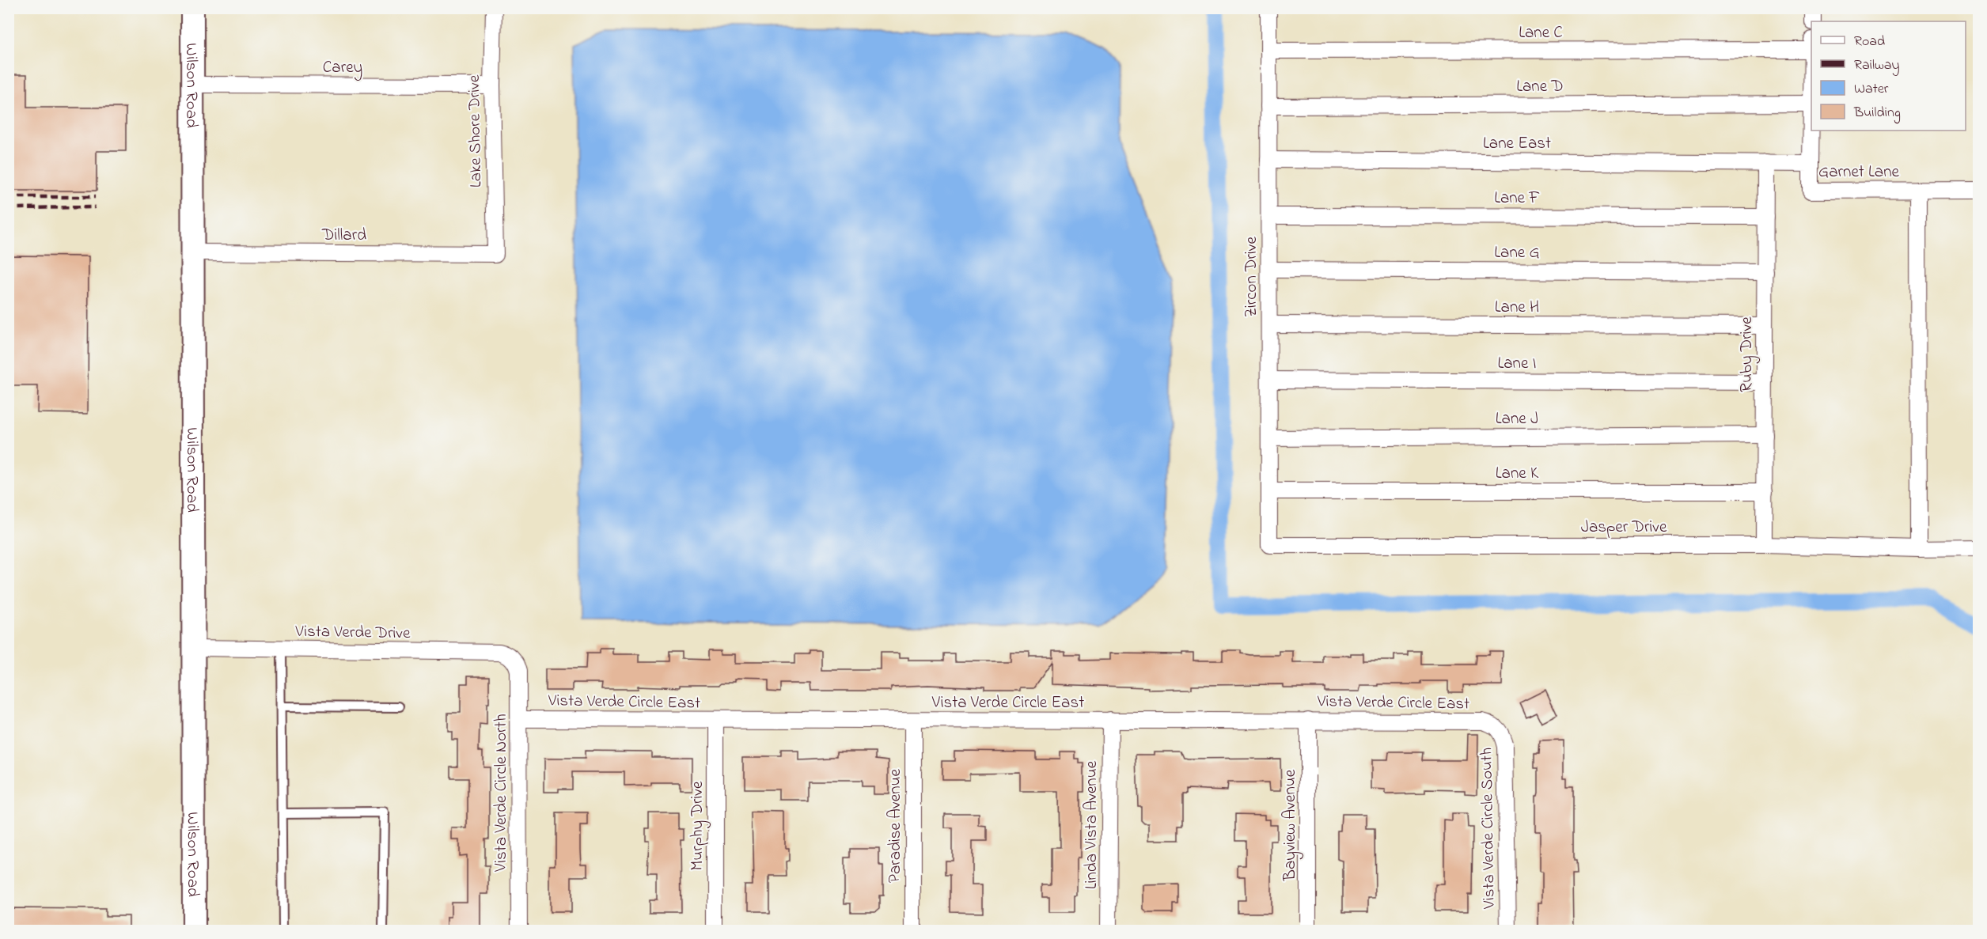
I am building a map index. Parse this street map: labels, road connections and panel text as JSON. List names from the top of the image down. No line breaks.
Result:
{"streets":{"main road":["Wilson Road"],"street":["Lane C","Carey","Lane D","Lake Shore Drive","Lane East","Garnet Lane","Lane F","Dillard","Lane G","Zircon Drive","Lane H","Ruby Drive","Lane I","Lane J","Lane K","Jasper Drive","Vista Verde Drive","Vista Verde Circle East","Vista Verde Circle North","Linda Vista Avenue","Bayview Avenue","Murphy Drive","Paradise Avenue","Vista Verde Circle South"]},"crossings":[["Lane C","Zircon Drive"],["Carey","Wilson Road"],["Carey","Lake Shore Drive"],["Wilson Road","Dillard"],["Wilson Road","Vista Verde Drive"],["Lane D","Zircon Drive"],["Lake Shore Drive","Dillard"],["Lane East","Garnet Lane"],["Lane East","Zircon Drive"],["Lane East","Ruby Drive"],["Garnet Lane","Ruby Drive"],["Lane F","Zircon Drive"],["Lane F","Ruby Drive"],["Lane G","Zircon Drive"],["Lane G","Ruby Drive"],["Zircon Drive","Lane H"],["Zircon Drive","Lane I"],["Zircon Drive","Lane J"],["Zircon Drive","Lane K"],["Zircon Drive","Jasper Drive"],["Lane H","Ruby Drive"],["Ruby Drive","Lane I"],["Ruby Drive","Lane J"],["Ruby Drive","Lane K"],["Ruby Drive","Jasper Drive"],["Vista Verde Drive","Vista Verde Circle North"],["Vista Verde Circle East","Vista Verde Circle North"],["Vista Verde Circle East","Linda Vista Avenue"],["Vista Verde Circle East","Bayview Avenue"],["Vista Verde Circle East","Murphy Drive"],["Vista Verde Circle East","Paradise Avenue"],["Vista Verde Circle East","Vista Verde Circle South"]],"legend":["Road","Railway","Water","Building"]}
